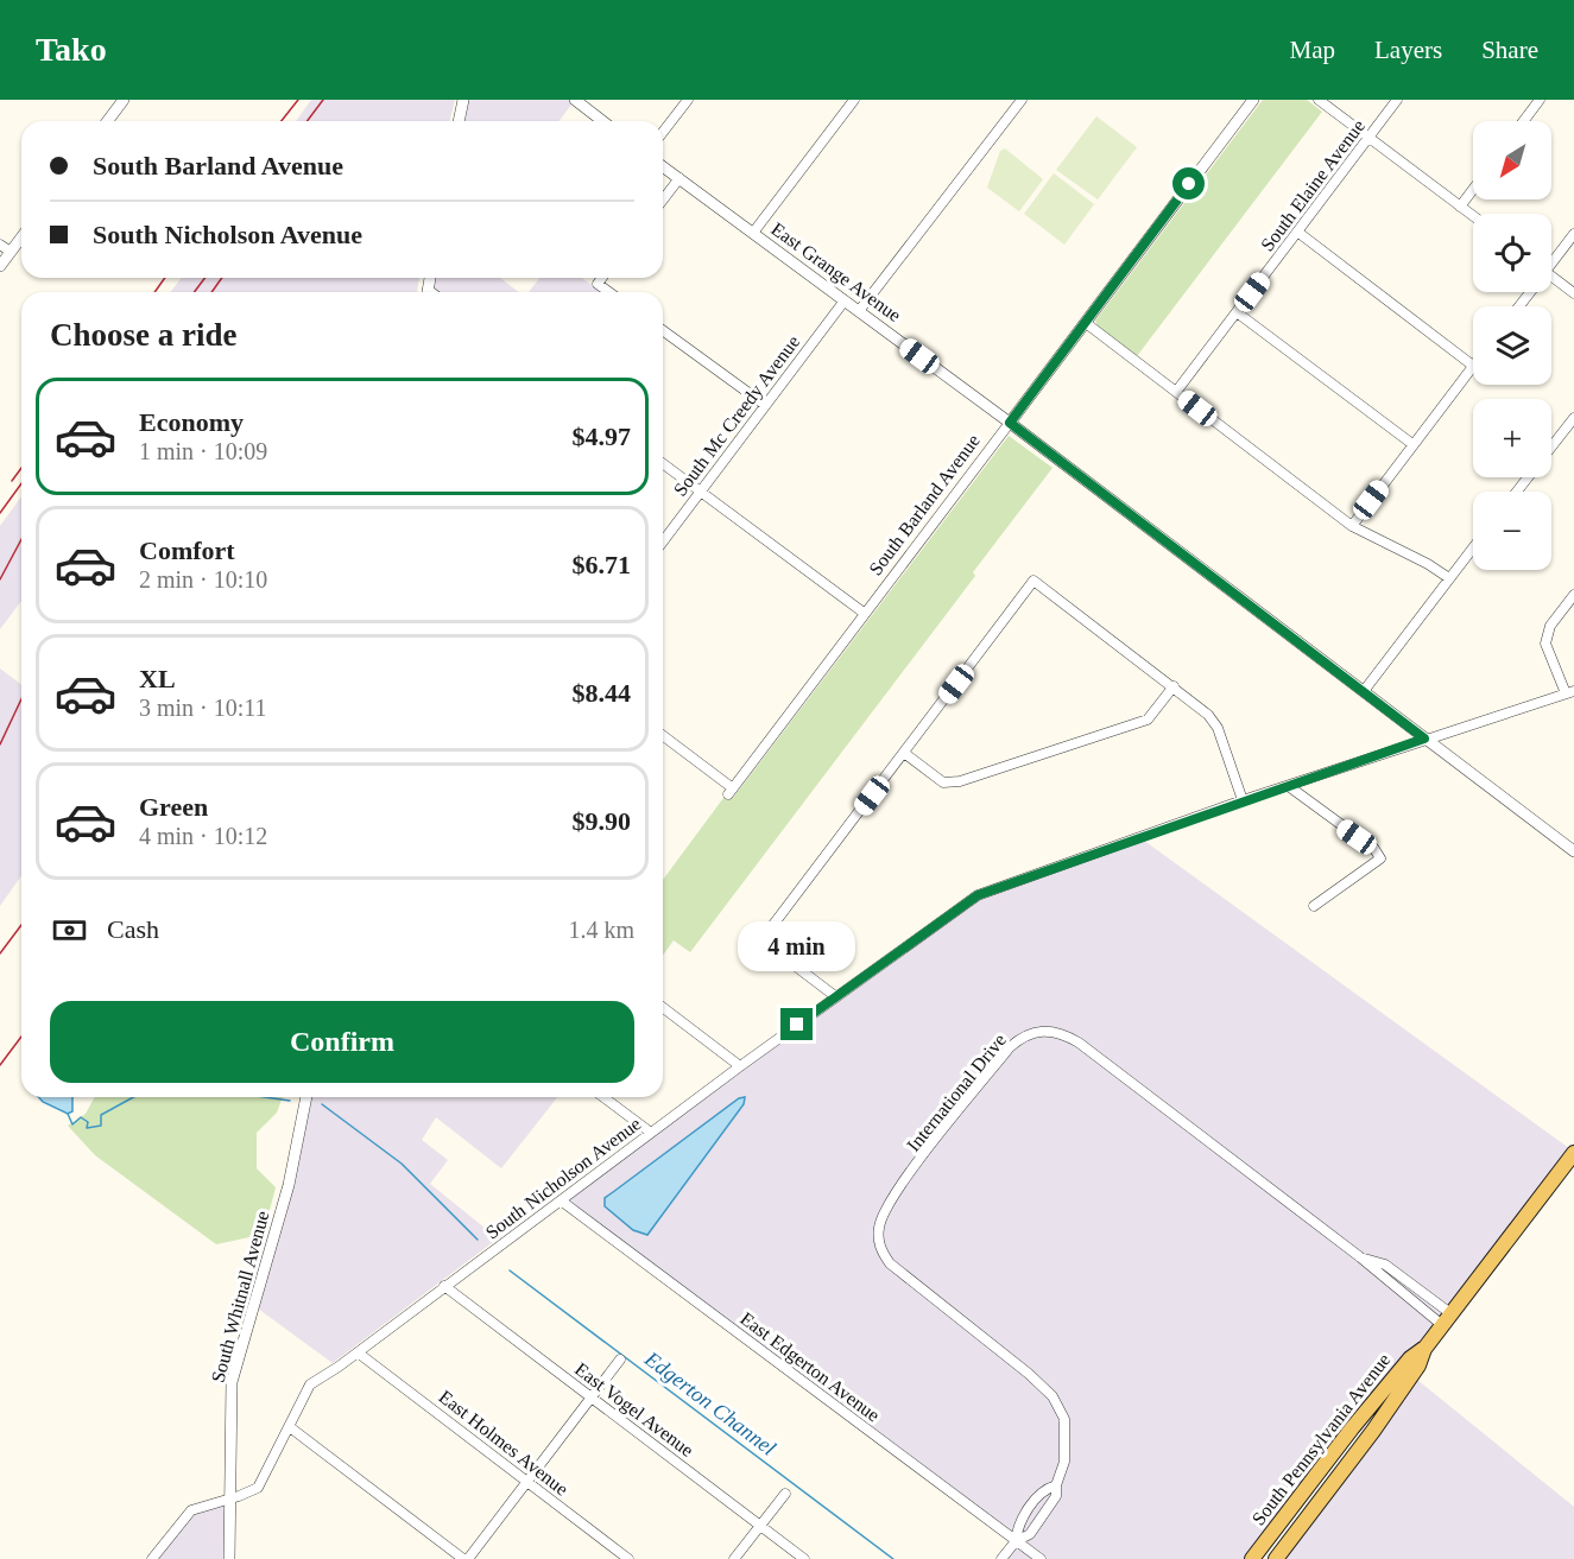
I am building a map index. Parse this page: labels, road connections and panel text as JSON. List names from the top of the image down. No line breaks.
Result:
{"streets":{"main road":["South Pennsylvania Avenue"],"street":["South Elaine Avenue","East Grange Avenue","South Mc Creedy Avenue","South Barland Avenue","International Drive","South Nicholson Avenue","South Whitnall Avenue","East Edgerton Avenue","East Vogel Avenue","East Holmes Avenue"]},"crossings":[["East Grange Avenue","South Mc Creedy Avenue"],["East Grange Avenue","South Barland Avenue"],["East Grange Avenue","South Nicholson Avenue"],["International Drive","East Edgerton Avenue"],["International Drive","South Pennsylvania Avenue"],["South Nicholson Avenue","South Whitnall Avenue"],["South Nicholson Avenue","East Edgerton Avenue"],["South Nicholson Avenue","East Vogel Avenue"],["South Nicholson Avenue","East Holmes Avenue"]],"water":["Edgerton Channel"],"north":"bottom left","page":{"header":"Tako","nav":["Map","Layers","Share"],"map_buttons":["+","−"],"banner":["South Barland Avenue","South Nicholson Avenue"],"heading":"Choose a ride","list":[{"name":"Economy","note":"1 min · 10:09","value":"$4.97"},{"name":"Comfort","note":"2 min · 10:10","value":"$6.71"},{"name":"XL","note":"3 min · 10:11","value":"$8.44"},{"name":"Green","note":"4 min · 10:12","value":"$9.90"}],"pay":["Cash","1.4 km"],"bubble":"4 min","buttons":"Confirm"}}
